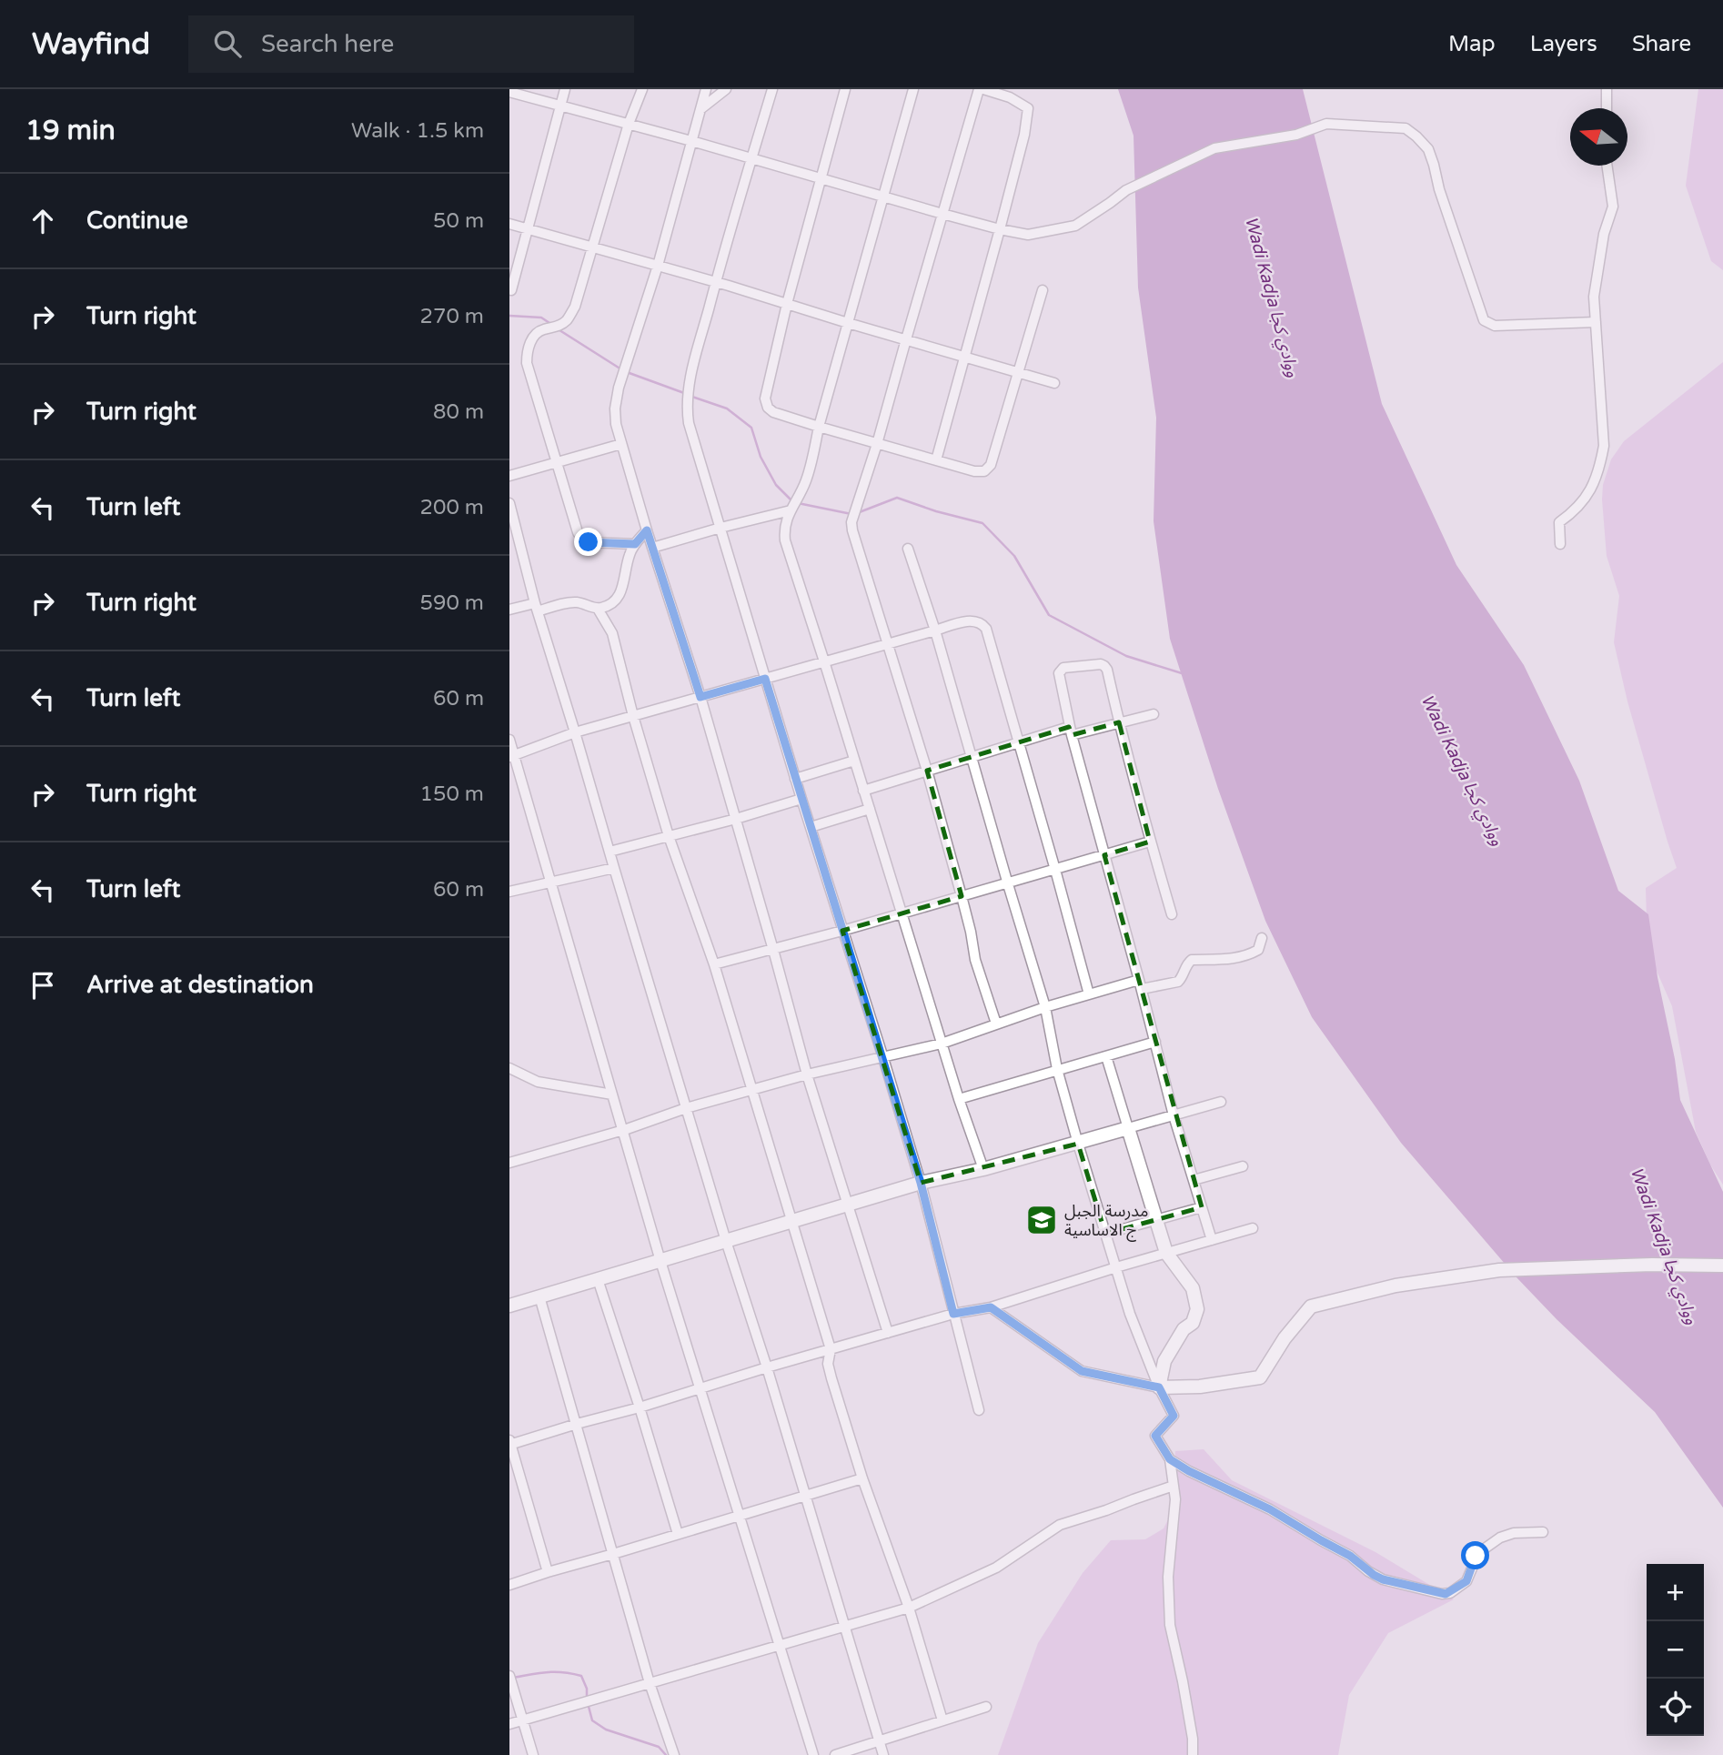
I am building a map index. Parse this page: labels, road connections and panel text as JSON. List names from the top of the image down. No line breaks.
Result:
{"water":["Wadi Kadja ووادي كجا"],"places":{"school or university":["مدرسة الجبل ج الاساسية"]},"north":"left","page":{"header":"Wayfind","search":"Search here","nav":["Map","Layers","Share"],"heading":["19 min","Walk · 1.5 km"],"list":[["Continue","50 m"],["Turn right","270 m"],["Turn right","80 m"],["Turn left","200 m"],["Turn right","590 m"],["Turn left","60 m"],["Turn right","150 m"],["Turn left","60 m"],"Arrive at destination"],"map_buttons":["+","−"]}}
